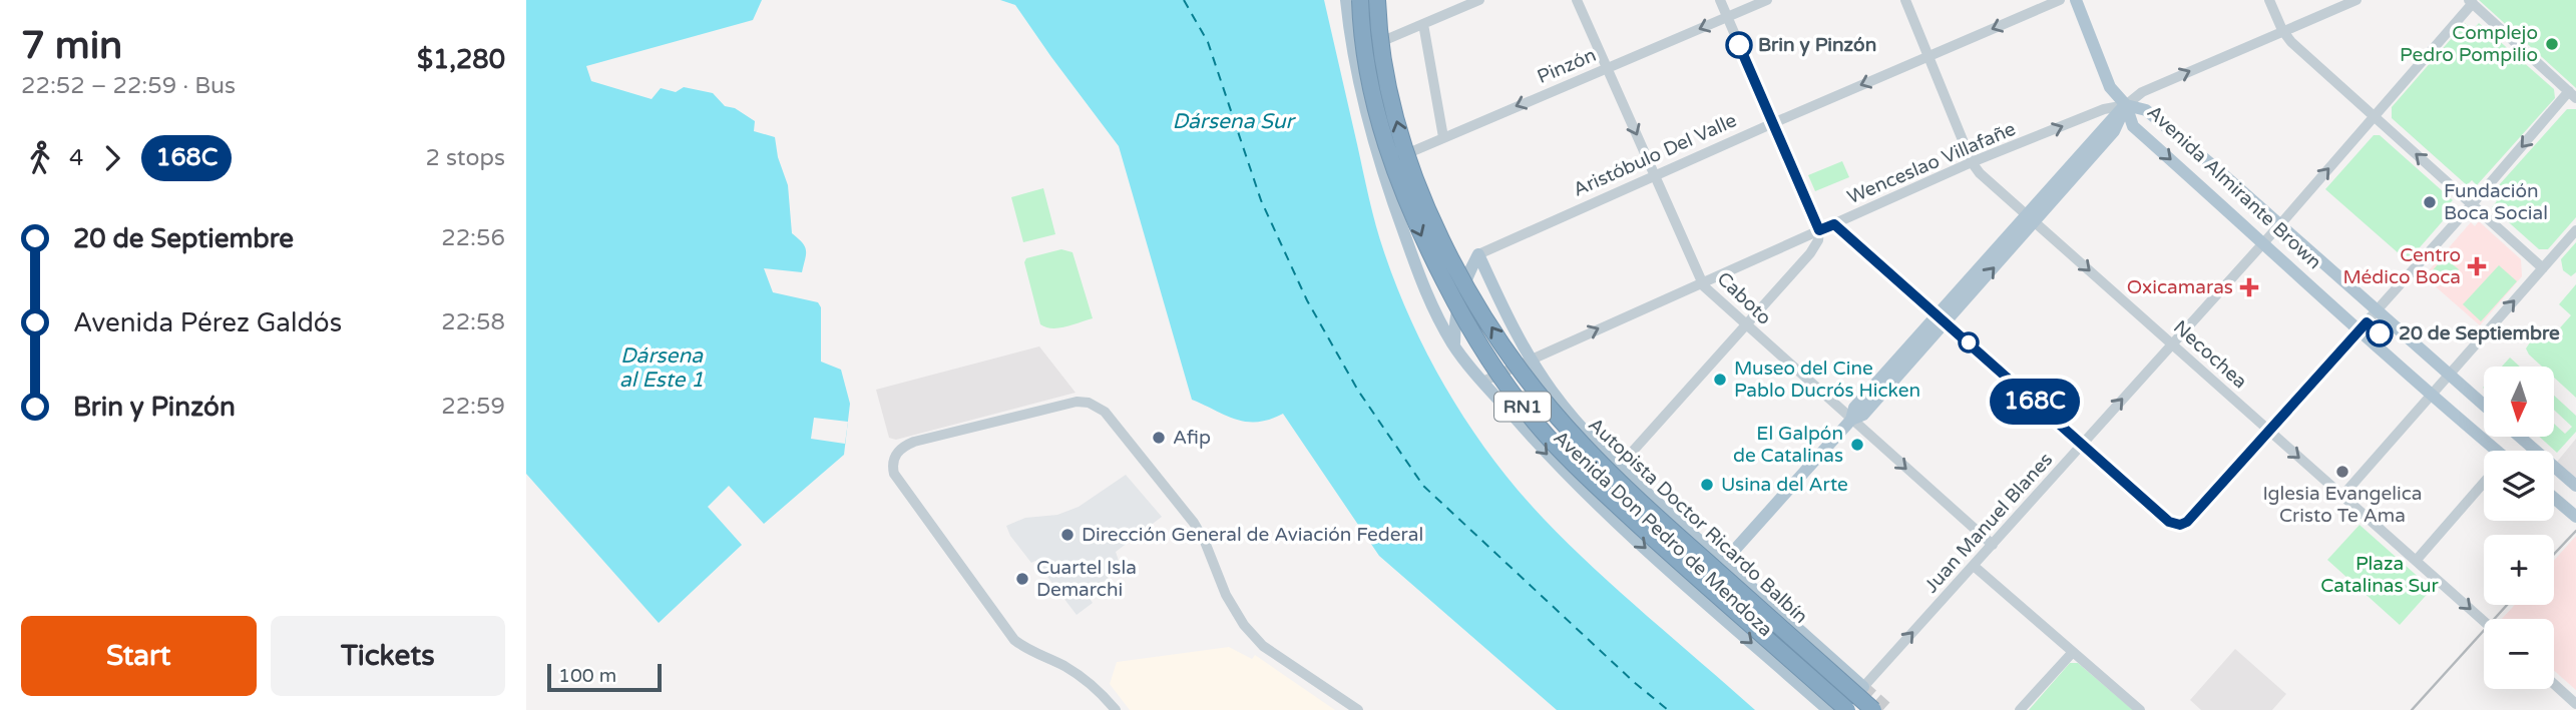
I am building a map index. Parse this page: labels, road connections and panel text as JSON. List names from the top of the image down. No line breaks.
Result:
{"streets":{"highway":["RN1","Autopista Doctor Ricardo Balbín"],"main road":["Aristóbulo Del Valle","Avenida Almirante Brown","Avenida Don Pedro de Mendoza"],"street":["Pinzón","Wenceslao Villafañe","Caboto","Necochea","Juan Manuel Blanes"]},"crossings":[["Pinzón","Caboto"],["Pinzón","Avenida Don Pedro de Mendoza"],["Aristóbulo Del Valle","Caboto"],["Aristóbulo Del Valle","Necochea"],["Aristóbulo Del Valle","Avenida Don Pedro de Mendoza"],["Wenceslao Villafañe","Avenida Almirante Brown"],["Wenceslao Villafañe","Caboto"],["Wenceslao Villafañe","Necochea"],["Wenceslao Villafañe","Avenida Don Pedro de Mendoza"],["Avenida Almirante Brown","Juan Manuel Blanes"],["Caboto","Juan Manuel Blanes"],["Necochea","Juan Manuel Blanes"],["Juan Manuel Blanes","Avenida Don Pedro de Mendoza"]],"one_way":["Pinzón","Aristóbulo Del Valle","Wenceslao Villafañe","Caboto","Necochea","Juan Manuel Blanes"],"water":["Dársena Sur","Dársena al Este 1"],"parks":["Plaza Catalinas Sur"],"places":{"other":["Complejo Pedro Pompilio","Brin y Pinzón","Fundación Boca Social","20 de Septiembre","Museo del Cine Pablo Ducrós Hicken","Afip","El Galpón de Catalinas","Iglesia Evangelica Cristo Te Ama","Usina del Arte","Dirección General de Aviación Federal","Cuartel Isla Demarchi"],"health":["Centro Médico Boca","Oxicamaras"]},"lines":["bus line 168C"],"scale_bar":"100 m","north":"bottom","page":{"heading":["7 min","22:52 – 22:59 · Bus","$1,280"],"on_map":"168C","legs":["4","168C","2 stops"],"list":[{"name":"20 de Septiembre","value":"22:56"},{"name":"Avenida Pérez Galdós","value":"22:58"},{"name":"Brin y Pinzón","value":"22:59"}],"map_buttons":["+","−"],"buttons":["Start","Tickets"],"scale":"100 m"}}
